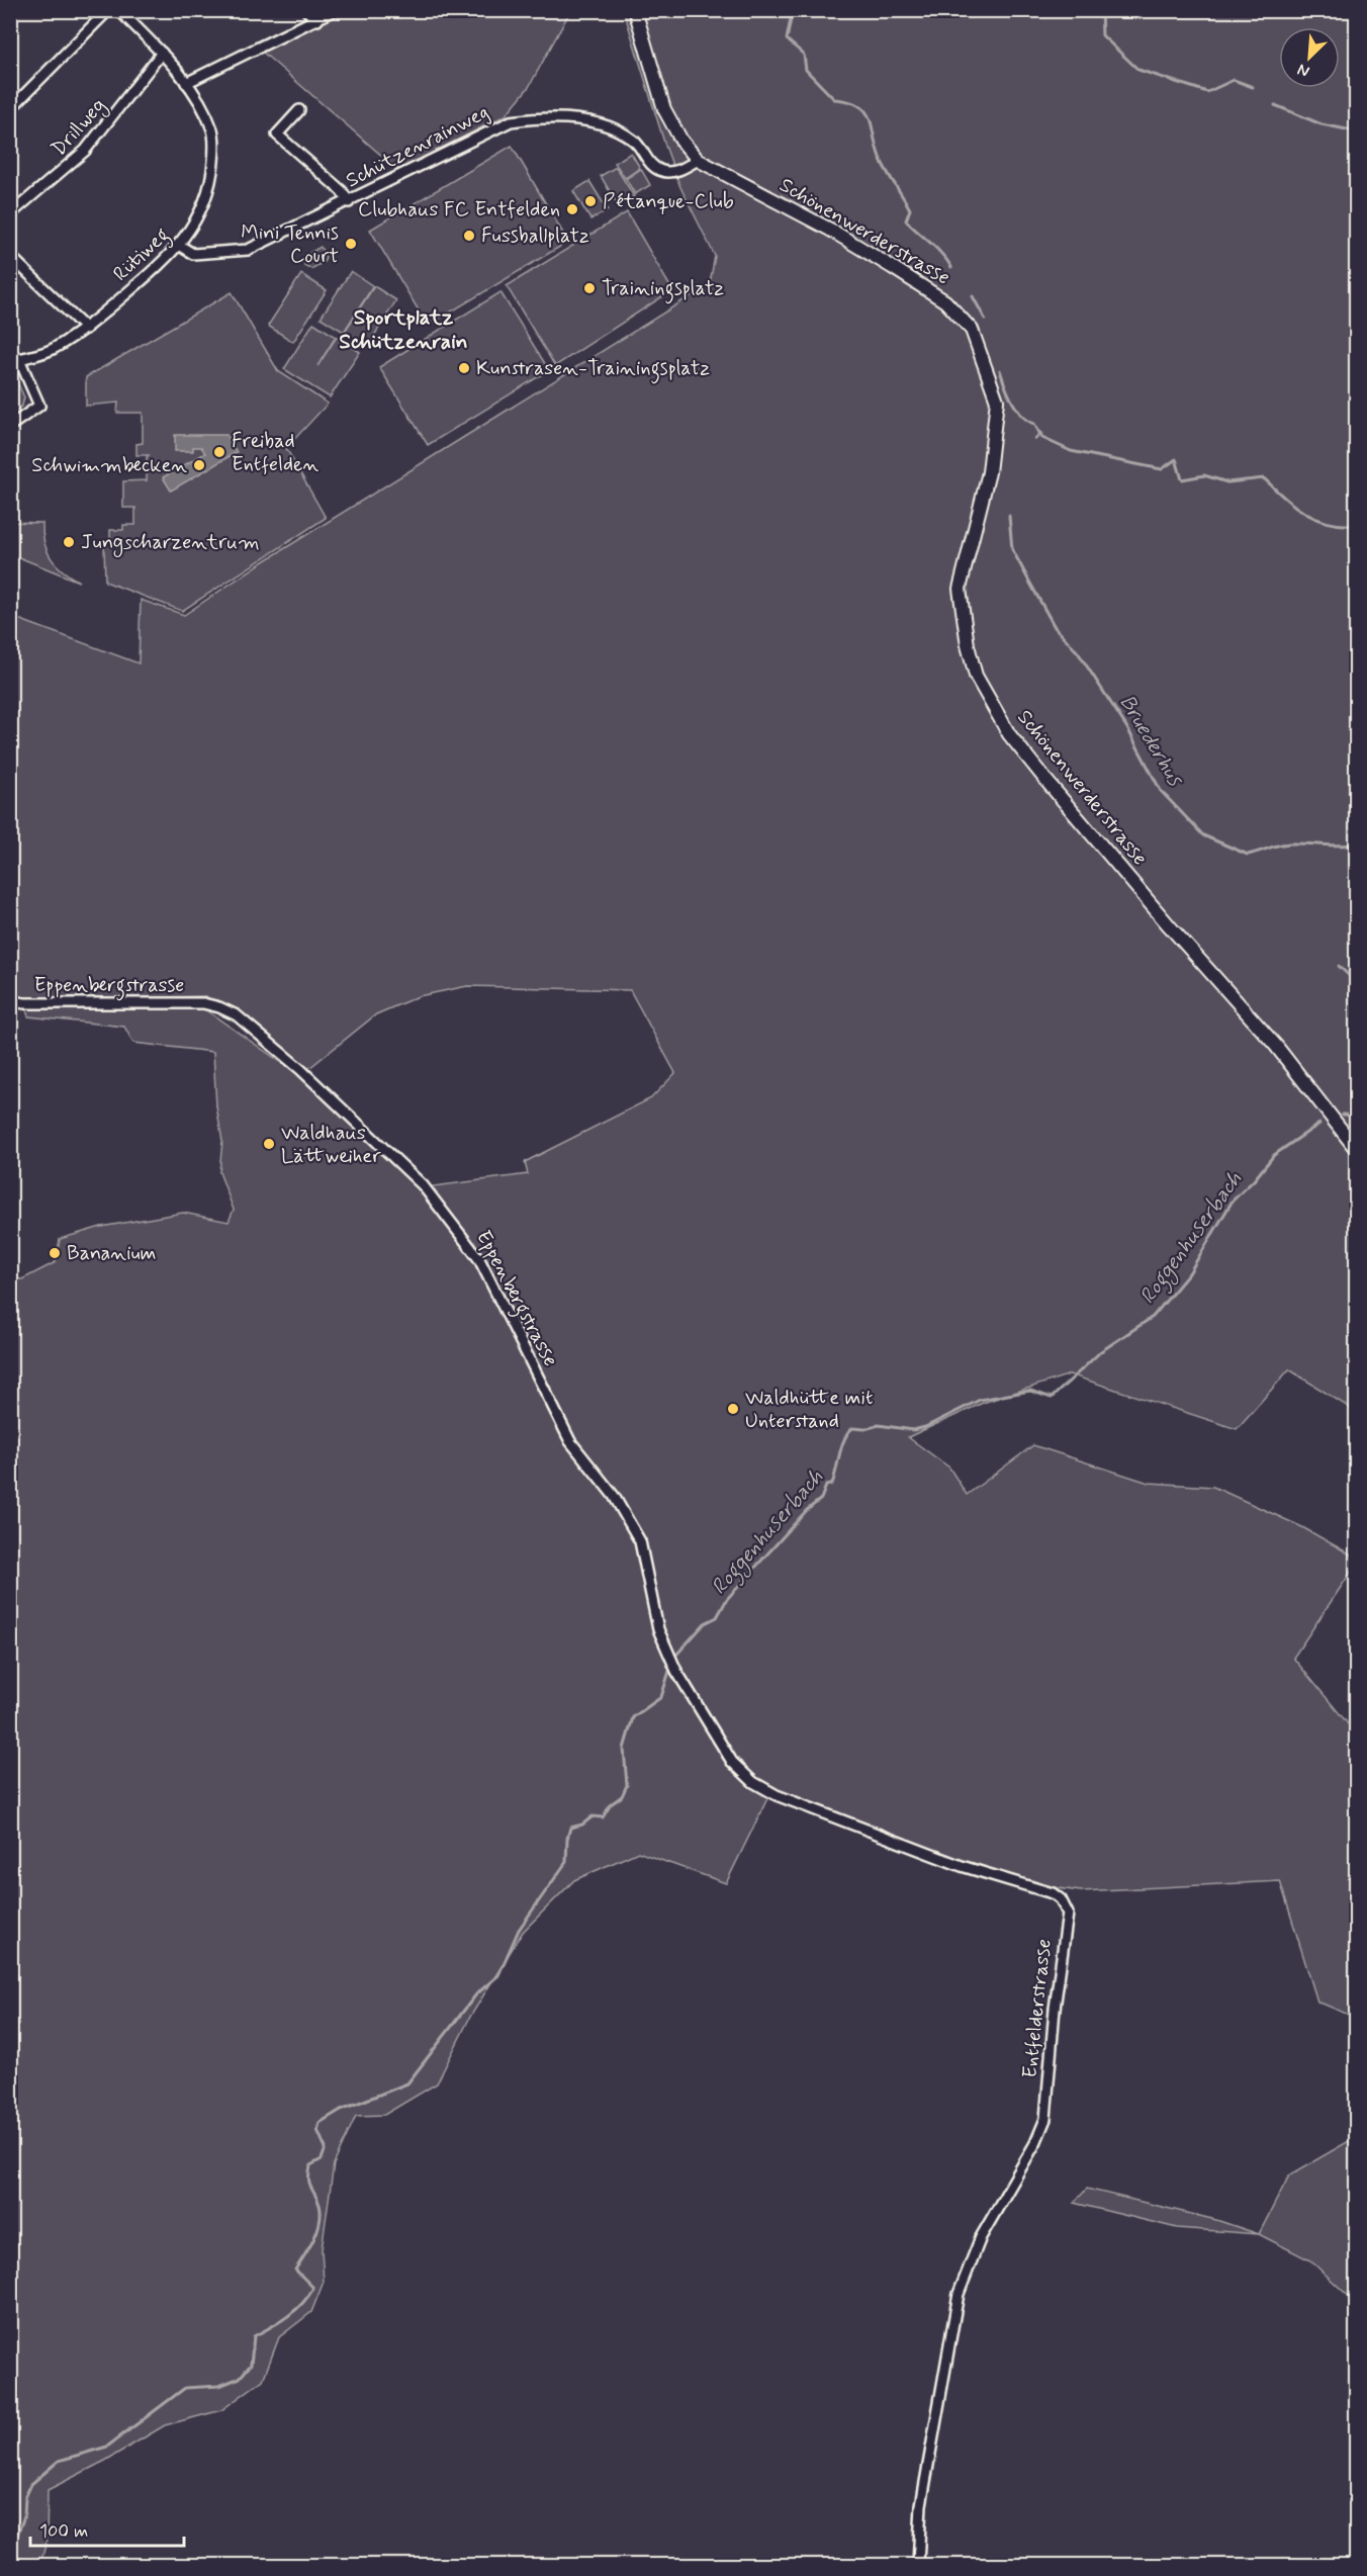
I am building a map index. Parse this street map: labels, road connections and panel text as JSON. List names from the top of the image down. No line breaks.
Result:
{"streets":{"street":["Drillweg","Schützenrainweg","Schönenwerderstrasse","Rütiweg","Eppenbergstrasse","Entfelderstrasse"]},"crossings":[["Drillweg","Rütiweg"],["Schützenrainweg","Schönenwerderstrasse"],["Schützenrainweg","Rütiweg"],["Eppenbergstrasse","Entfelderstrasse"]],"districts":["Sportplatz Schützenrain"],"water":["Bruederhus","Roggenhuserbach"],"places":["Pétanque-Club","Clubhaus FC Entfelden","Fussballplatz","Mini Tennis Court","Trainingsplatz","Kunstrasen-Trainingsplatz","Freibad Entfelden","Schwimmbecken","Jungscharzentrum","Waldhaus Lättweiher","Bananium","Waldhütte mit Unterstand"],"scale_bar":"100 m","north":"bottom left"}
